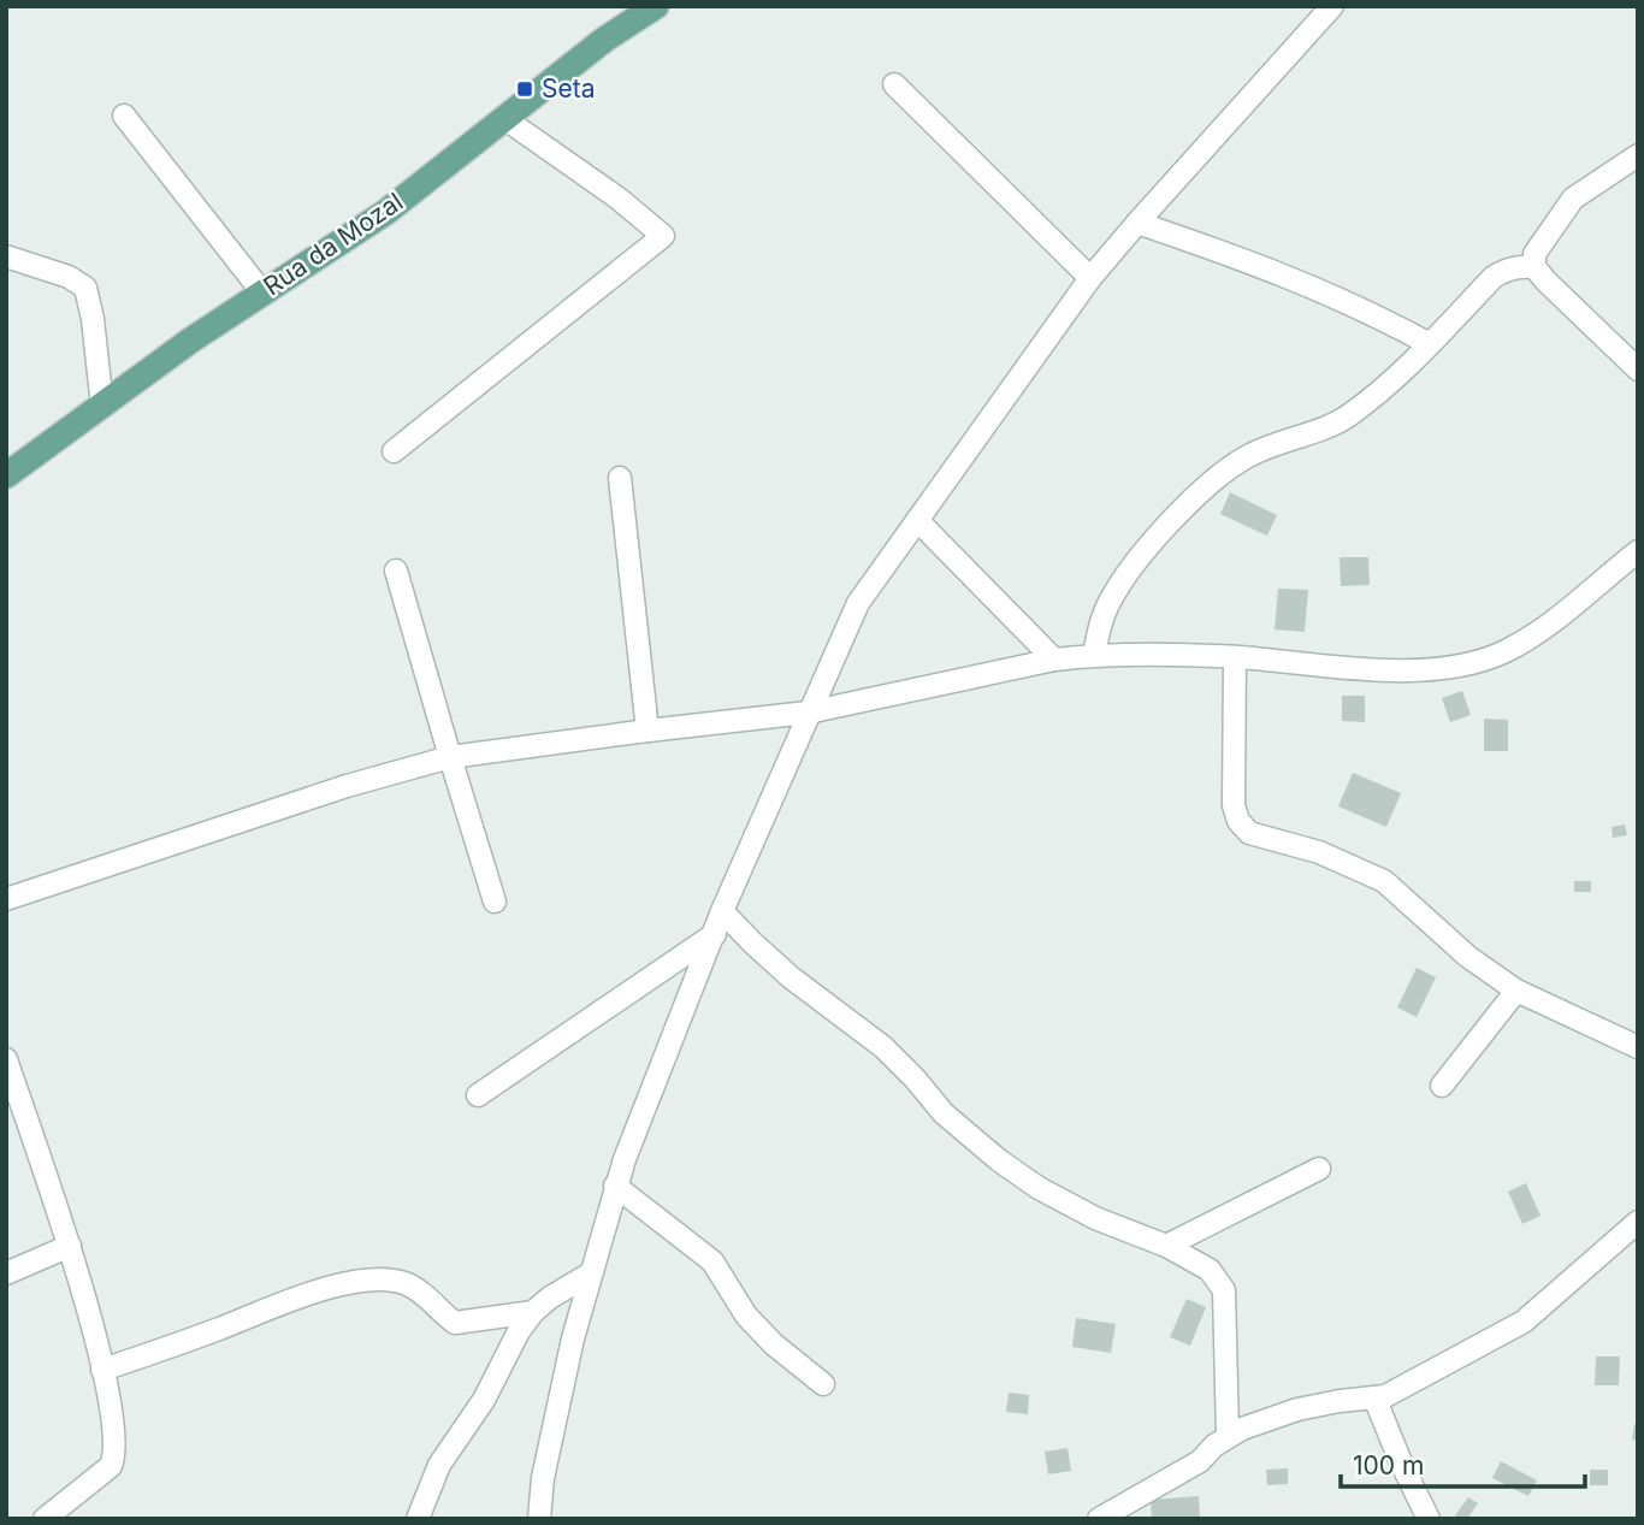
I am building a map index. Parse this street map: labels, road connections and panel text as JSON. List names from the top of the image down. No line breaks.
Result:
{"streets":{"main road":["Rua da Mozal"]},"places":{"transit":["Seta"]},"scale_bar":"100 m"}
